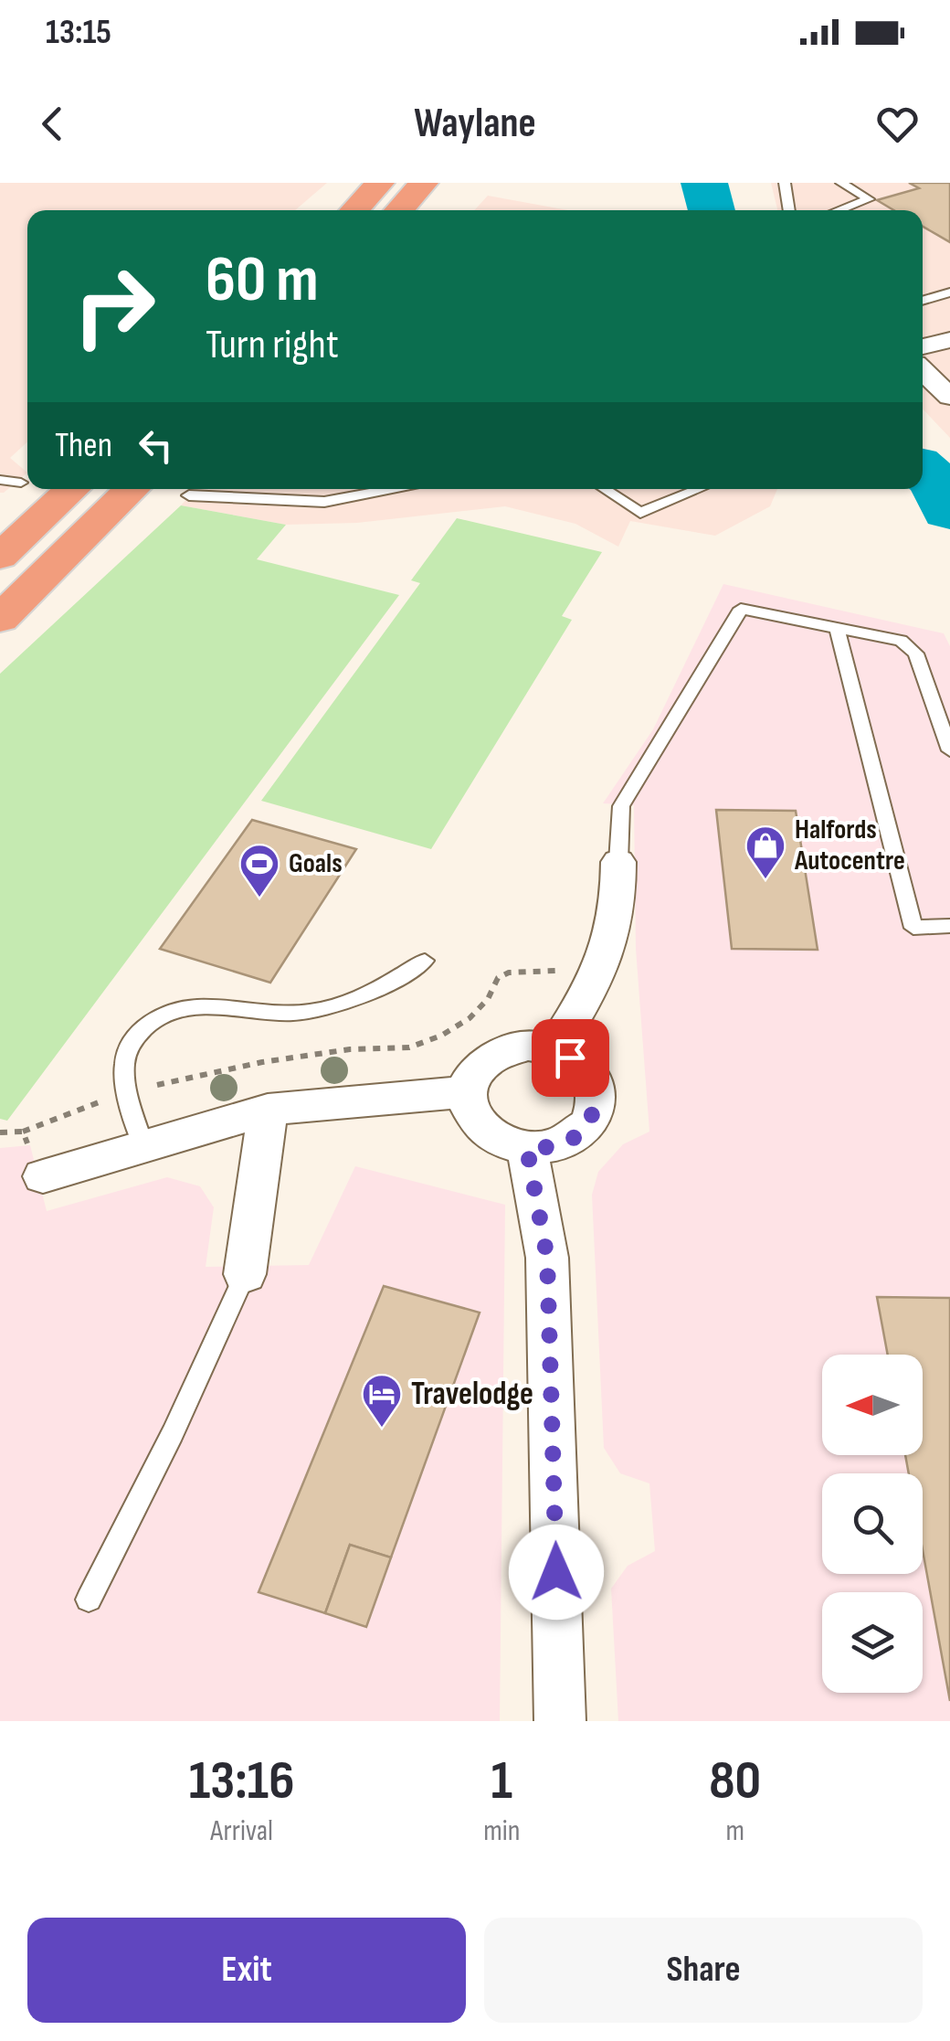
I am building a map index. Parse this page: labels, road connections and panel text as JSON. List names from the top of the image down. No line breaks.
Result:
{"places":{"shop":["Halfords Autocentre"],"sports":["Goals"],"hotel":["Travelodge"]},"north":"left","page":{"status":"13:15","header":"Waylane","turn":["60 m","Turn right"],"then":"Then","eta":["13:16","Arrival","1","min","80","m"],"buttons":["Exit","Share"]}}
